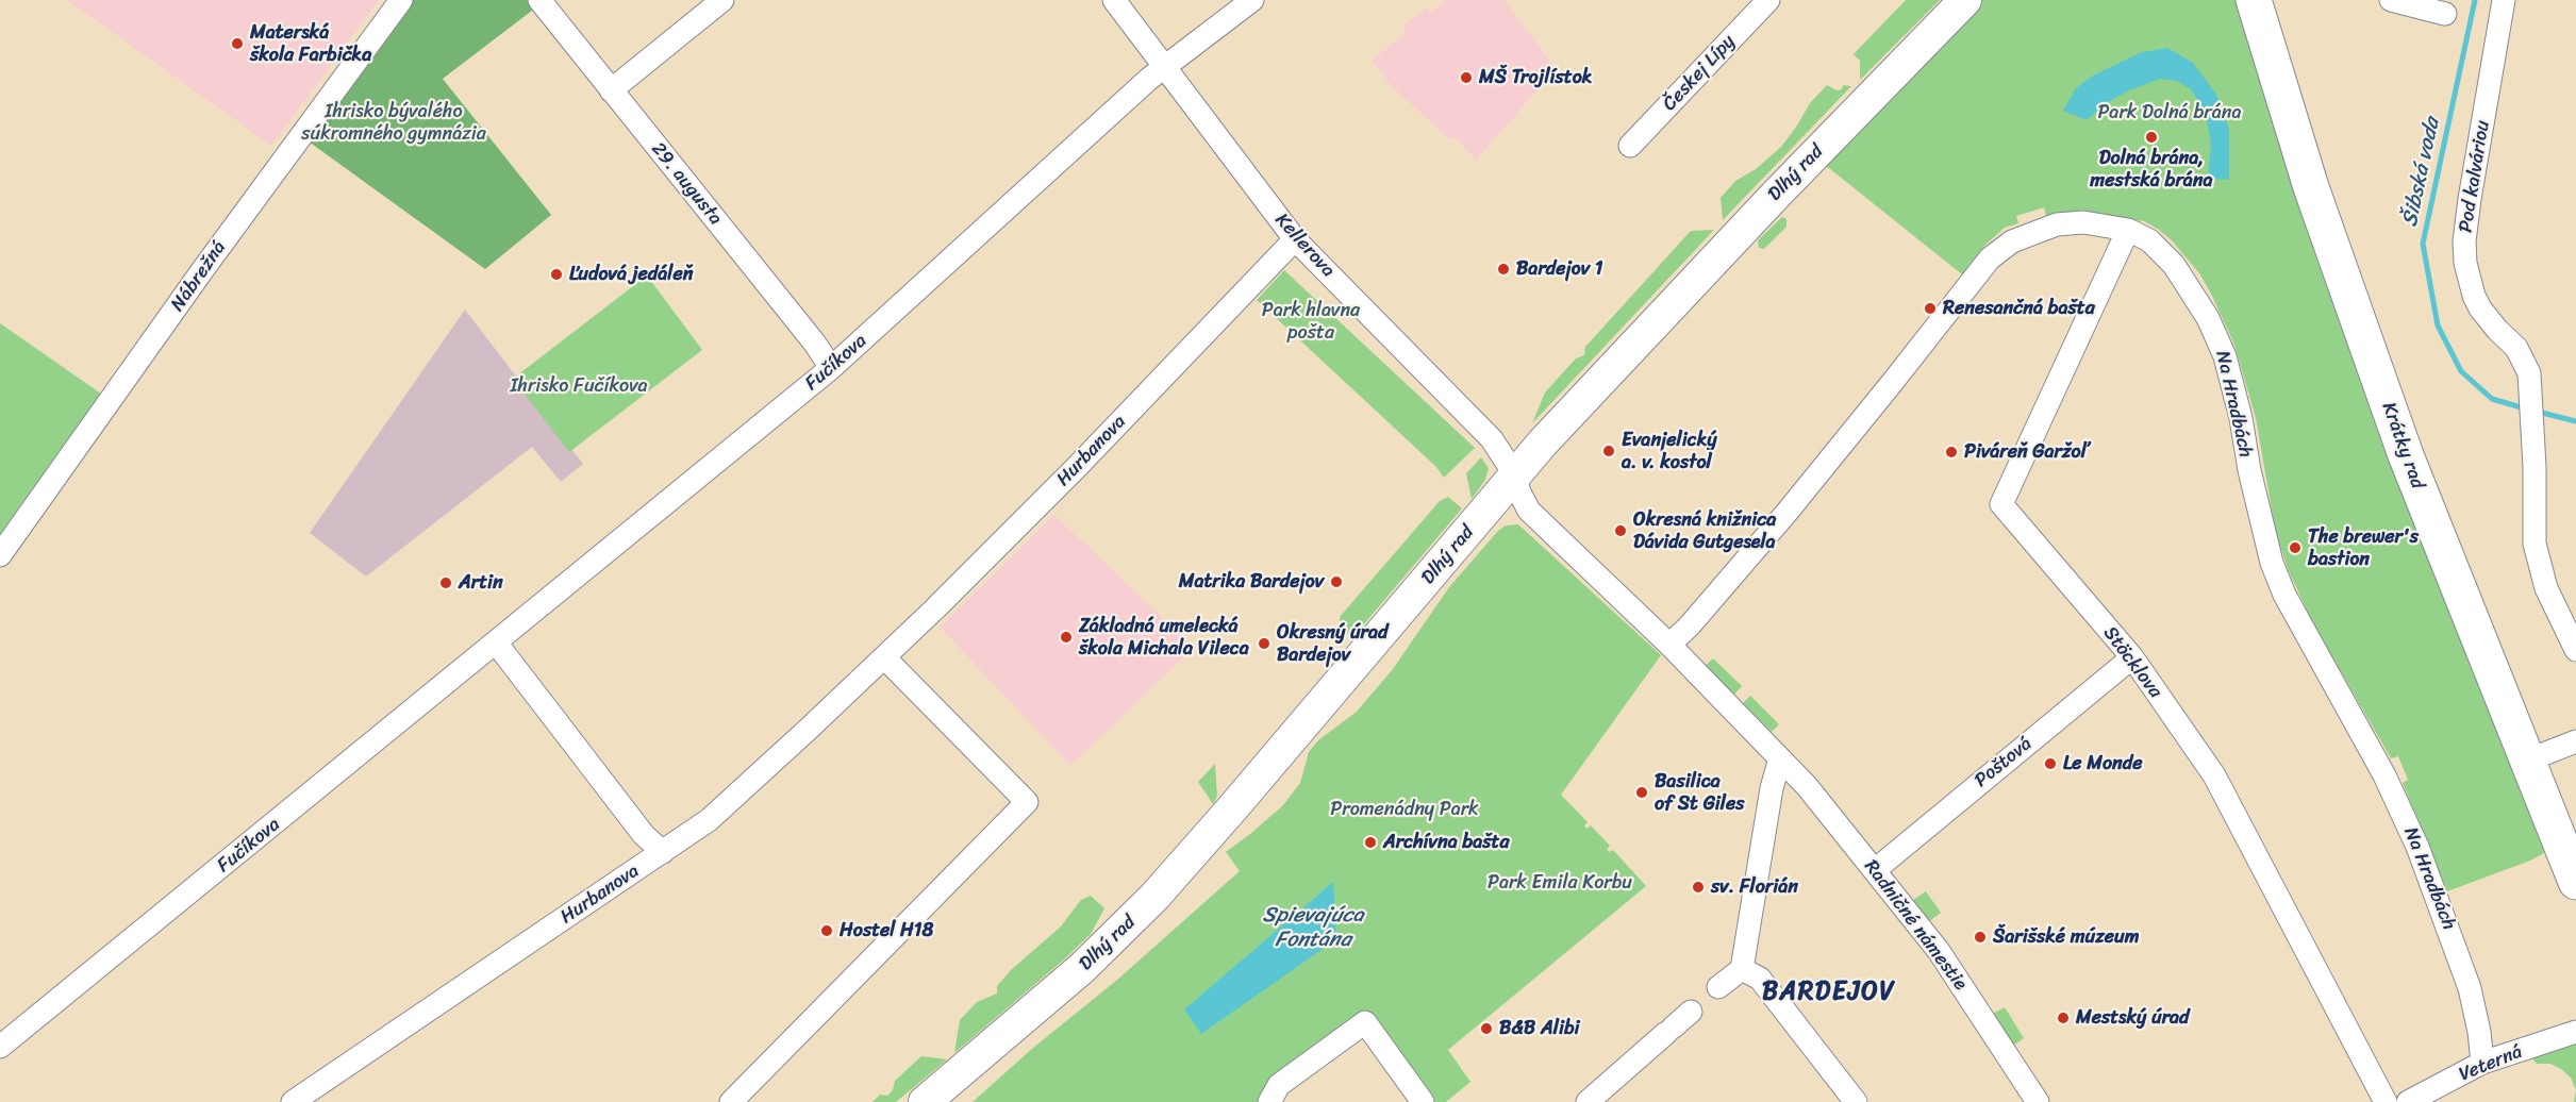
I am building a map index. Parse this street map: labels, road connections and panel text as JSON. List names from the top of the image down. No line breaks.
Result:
{"streets":{"main road":["Krátky rad"],"street":["Českej Lípy","Dlhý rad","Pod kalváriou","29. augusta","Kellerova","Nábrežná","Fučíkova","Na Hradbách","Hurbanova","Stöcklova","Poštová","Radničné námestie","Veterná"]},"crossings":[["Dlhý rad","Kellerova"],["Dlhý rad","Radničné námestie"],["29. augusta","Fučíkova"],["Kellerova","Fučíkova"],["Kellerova","Hurbanova"],["Kellerova","Radničné námestie"],["Na Hradbách","Stöcklova"],["Na Hradbách","Radničné námestie"],["Na Hradbách","Veterná"],["Stöcklova","Poštová"],["Poštová","Radničné námestie"]],"districts":["BARDEJOV"],"water":["Šibská voda","Spievajúca Fontána"],"parks":["Ihrisko bývalého súkromného gymnázia","Park Dolná brána","Park hlavna pošta","Ihrisko Fučíkova","Promenádny Park","Park Emila Korbu"],"places":["Materská škola Farbička","MŠ Trojlístok","Dolná brána, mestská brána","Bardejov 1","Ľudová jedáleň","Renesančná bašta","Evanjelický a. v. kostol","Piváreň Garžoľ","Okresná knižnica Dávida Gutgesela","The brewer's bastion","Matrika Bardejov","Artin","Základná umelecká škola Michala Vileca","Okresný úrad Bardejov","Le Monde","Basilica of St Giles","Archívna bašta","sv. Florián","Hostel H18","Šarišské múzeum","Mestský úrad","B&B Alibi"]}
